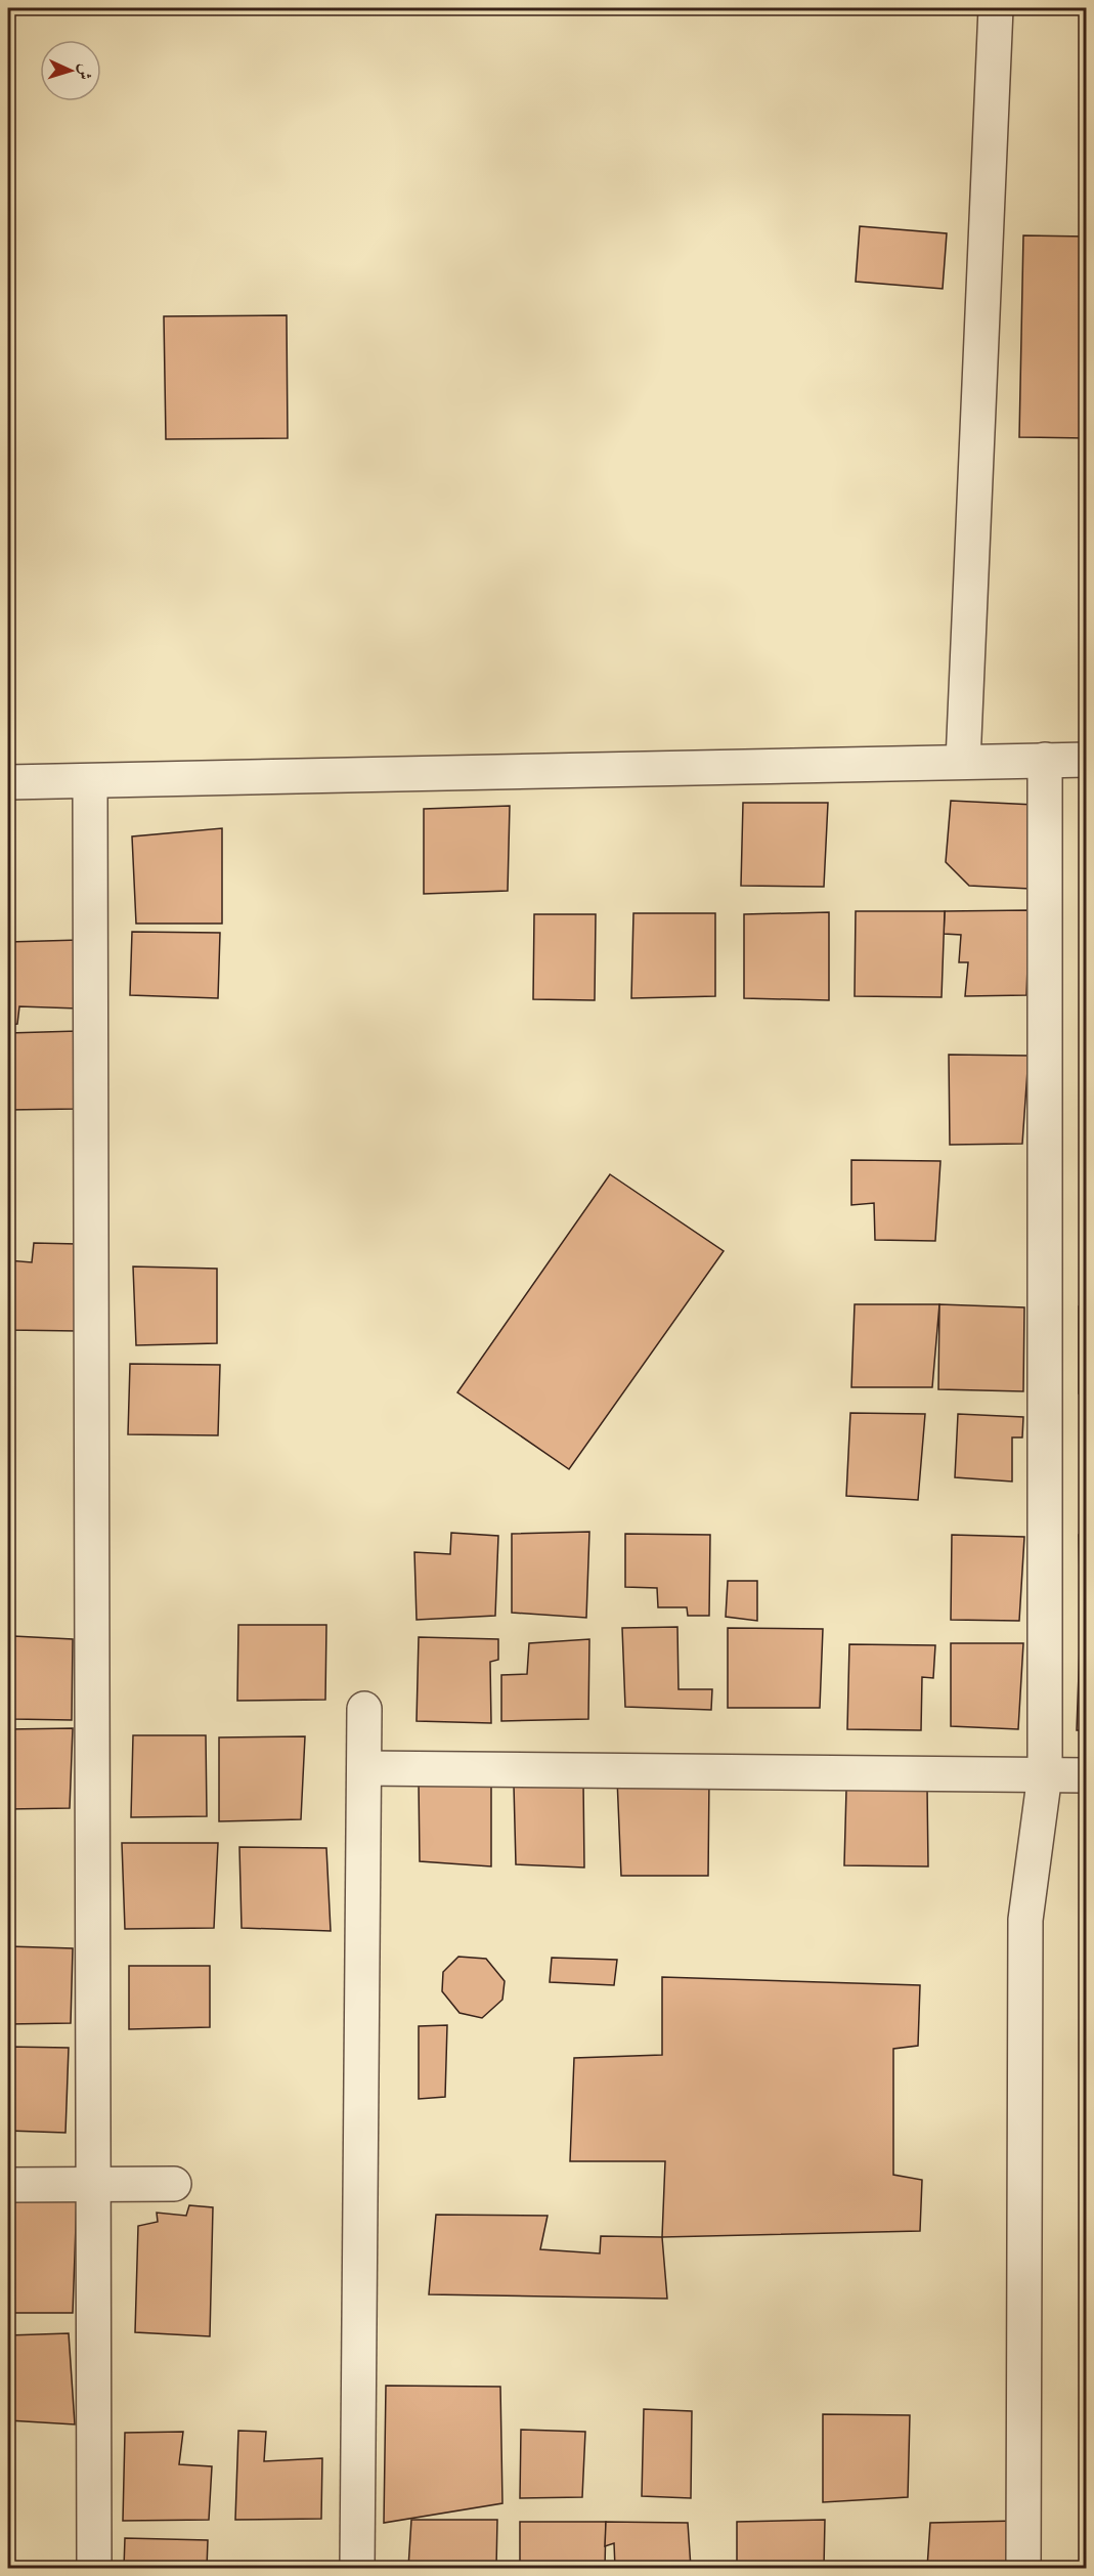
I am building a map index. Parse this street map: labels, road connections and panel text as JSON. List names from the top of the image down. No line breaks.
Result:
{"north":"right"}
